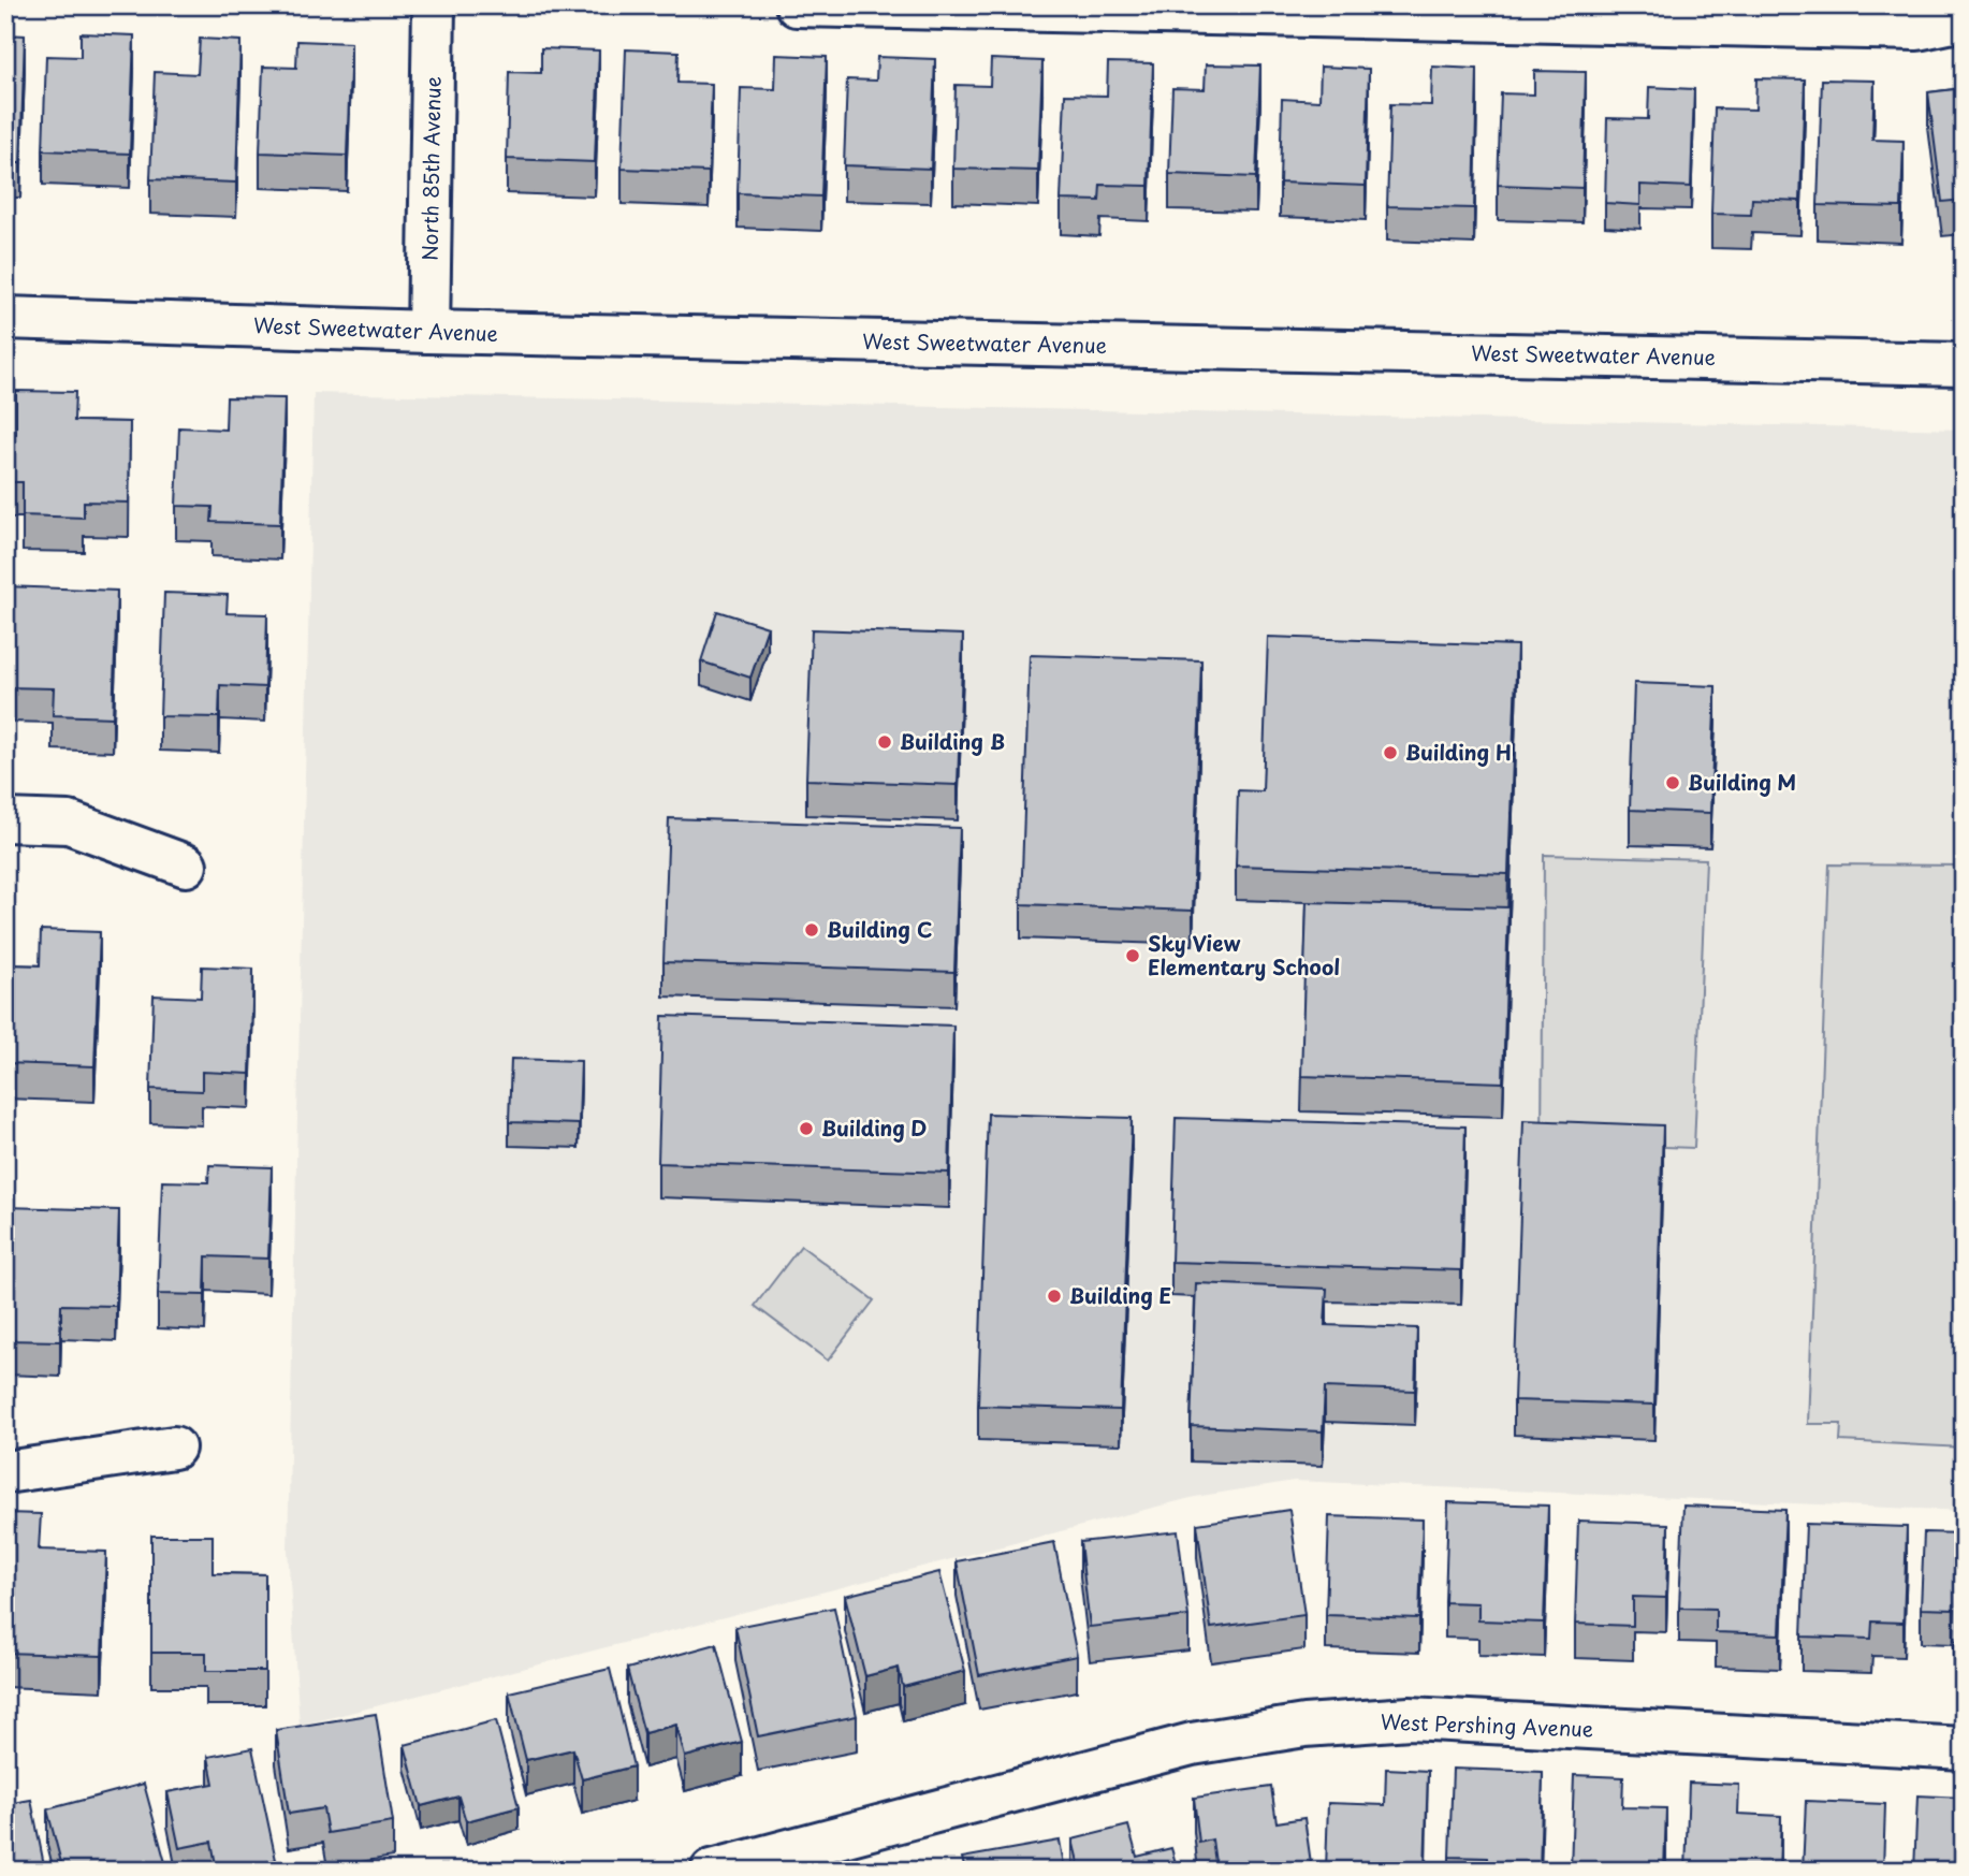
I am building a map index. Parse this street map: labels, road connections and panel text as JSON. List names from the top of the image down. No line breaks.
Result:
{"streets":{"street":["North 85th Avenue","West Sweetwater Avenue","West Pershing Avenue"]},"crossings":[["North 85th Avenue","West Sweetwater Avenue"]],"places":["Building B","Building H","Building M","Building C","Sky View Elementary School","Building D","Building E"]}
